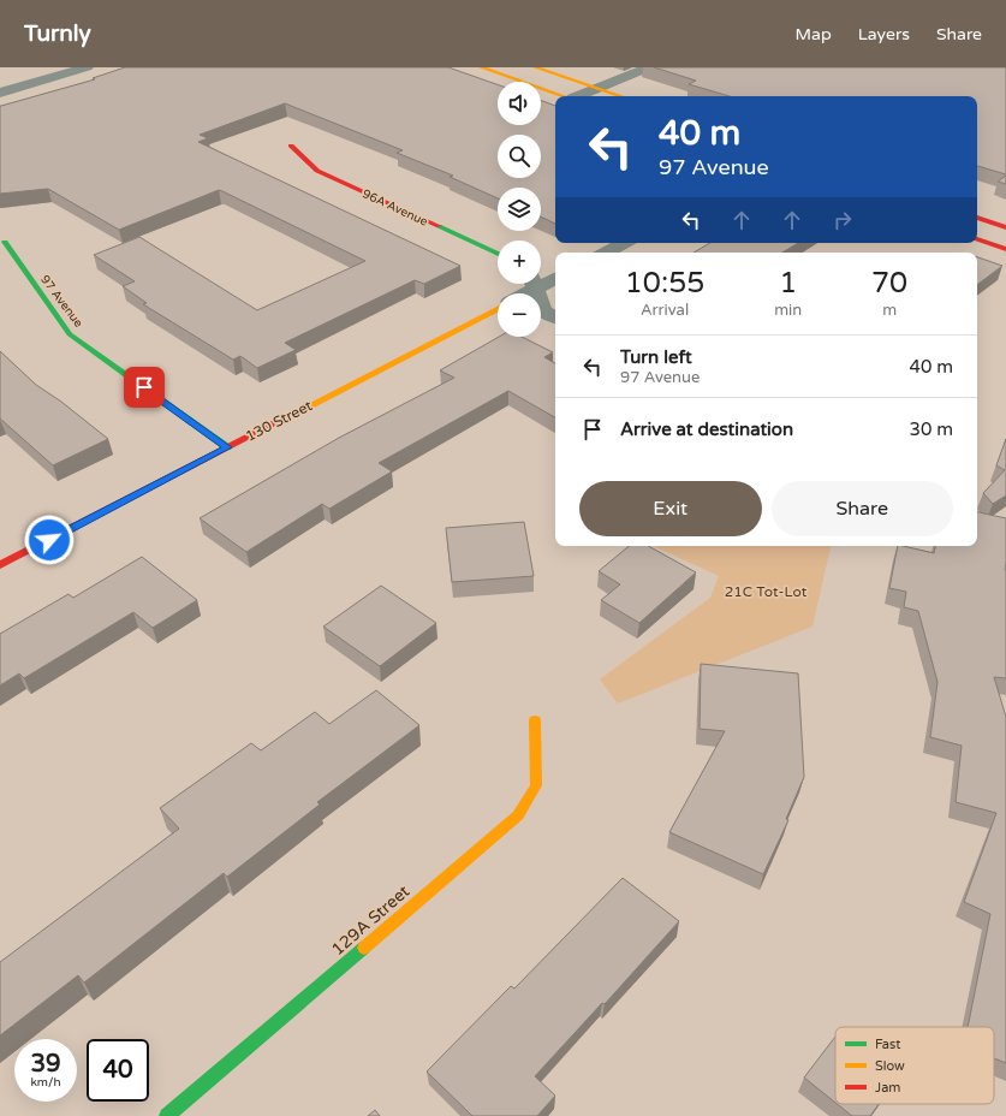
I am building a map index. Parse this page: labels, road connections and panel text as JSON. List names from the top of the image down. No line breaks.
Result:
{"streets":{"street":["96A Avenue","97 Avenue","130 Street","129A Street"]},"crossings":[["97 Avenue","130 Street"]],"parks":["21C Tot-Lot"],"legend":["Fast","Slow","Jam"],"page":{"header":"Turnly","nav":["Map","Layers","Share"],"map_buttons":["+","−"],"turn":["40 m","97 Avenue"],"eta":["10:55","Arrival","1","min","70","m"],"list":[{"name":"Turn left","note":"97 Avenue","value":"40 m"},{"name":"Arrive at destination","value":"30 m"}],"buttons":["Exit","Share"],"speed":"39 km/h","limit":"40"}}
